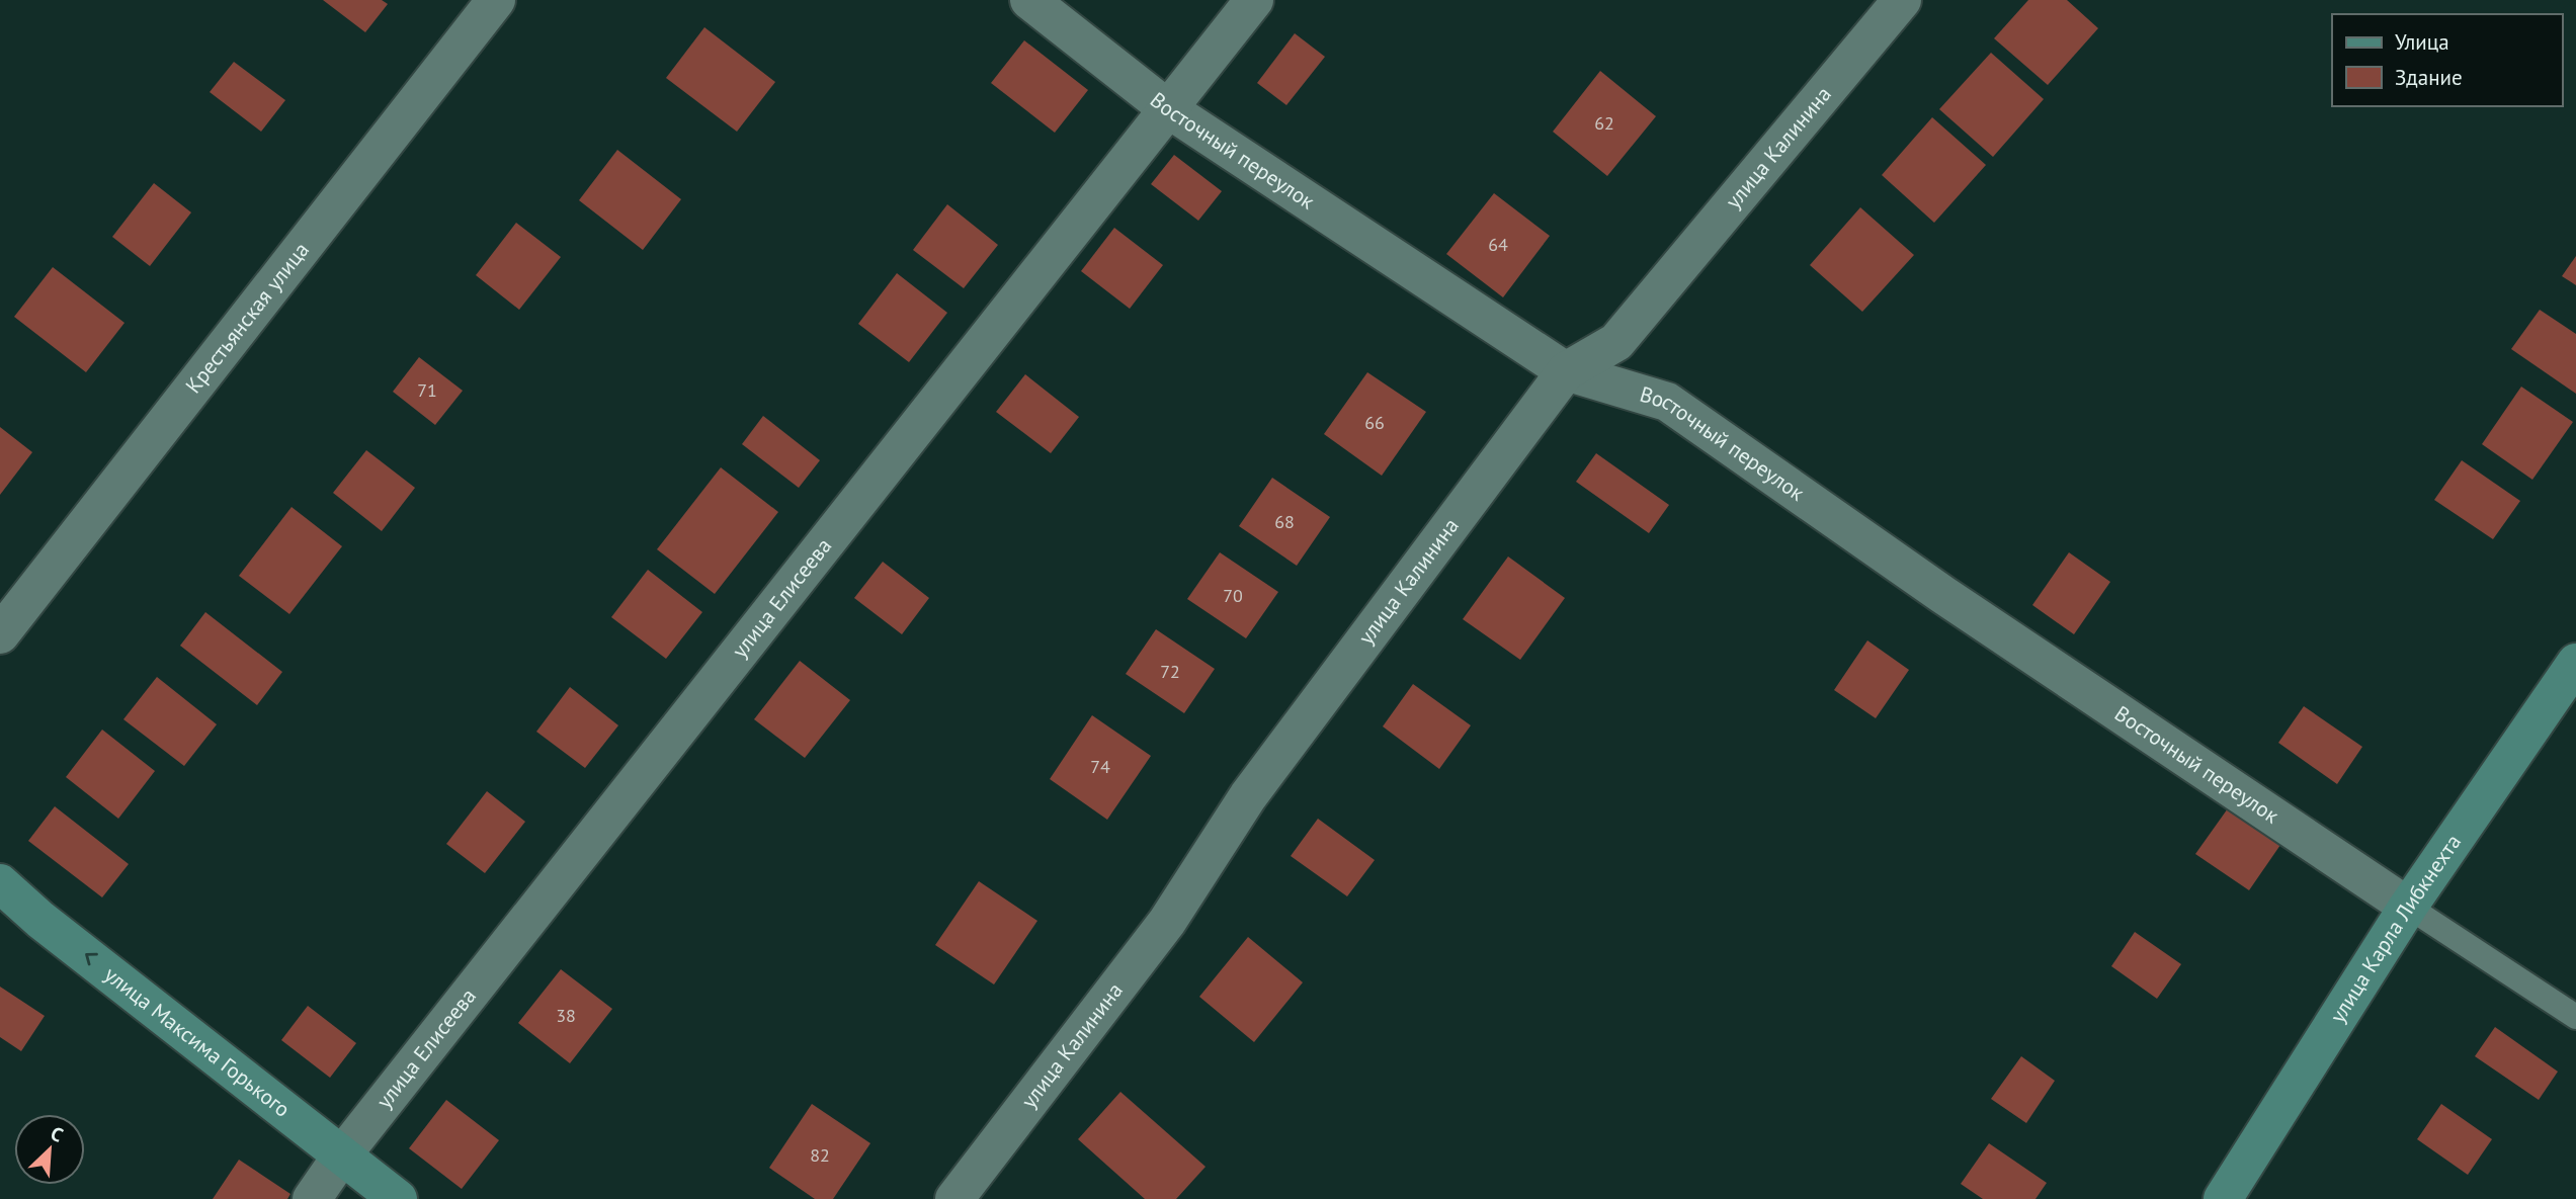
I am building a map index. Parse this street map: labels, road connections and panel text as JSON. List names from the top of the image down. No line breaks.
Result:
{"streets":{"main road":["улица Карла Либкнехта","улица Максима Горького"],"street":["улица Калинина","Восточный переулок","Крестьянская улица","улица Елисеева"]},"crossings":[["улица Калинина","Восточный переулок"],["Восточный переулок","улица Елисеева"],["Восточный переулок","улица Карла Либкнехта"],["улица Елисеева","улица Максима Горького"]],"one_way":["улица Максима Горького"],"house_numbers":["62","64","71","66","68","70","72","74","38","82"],"legend":["Улица","Здание"],"north":"top right"}
